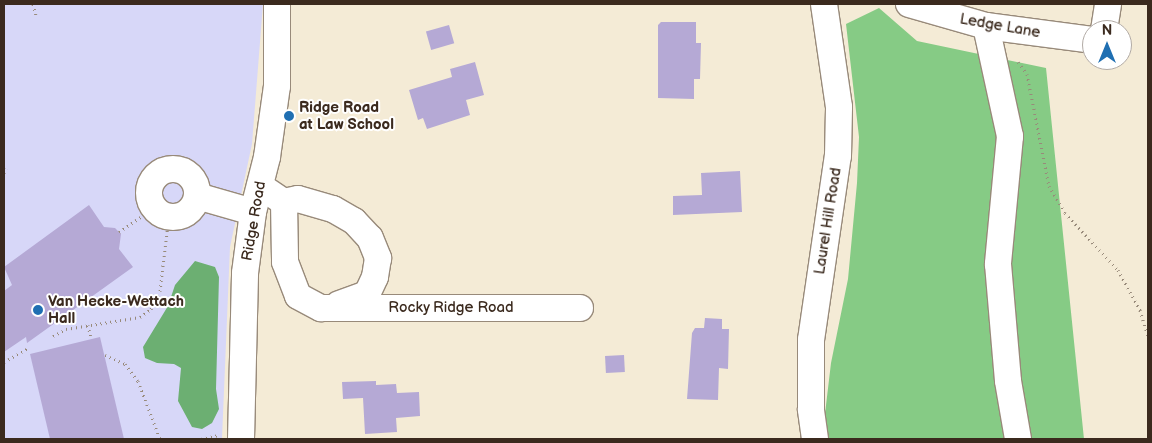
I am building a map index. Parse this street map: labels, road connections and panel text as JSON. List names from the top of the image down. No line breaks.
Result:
{"streets":{"street":["Ledge Lane","Ridge Road","Laurel Hill Road","Rocky Ridge Road"]},"places":["Ridge Road at Law School","Van Hecke-Wettach Hall"],"north":"top"}
